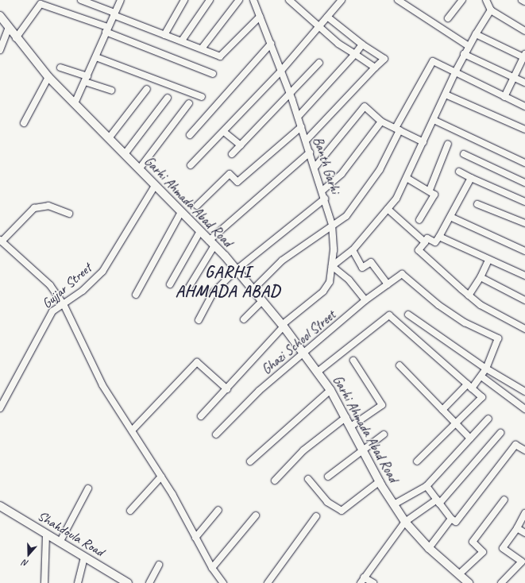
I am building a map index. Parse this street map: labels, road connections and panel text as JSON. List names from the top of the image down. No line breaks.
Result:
{"streets":{"street":["Banth Garhi","Garhi Ahmada Abad Road","Gujjar Street","Ghazi School Street","Shahdoula Road"]},"crossings":[["Banth Garhi","Garhi Ahmada Abad Road"],["Garhi Ahmada Abad Road","Gujjar Street"],["Garhi Ahmada Abad Road","Ghazi School Street"]],"districts":["GARHI AHMADA ABAD"],"north":"bottom"}
